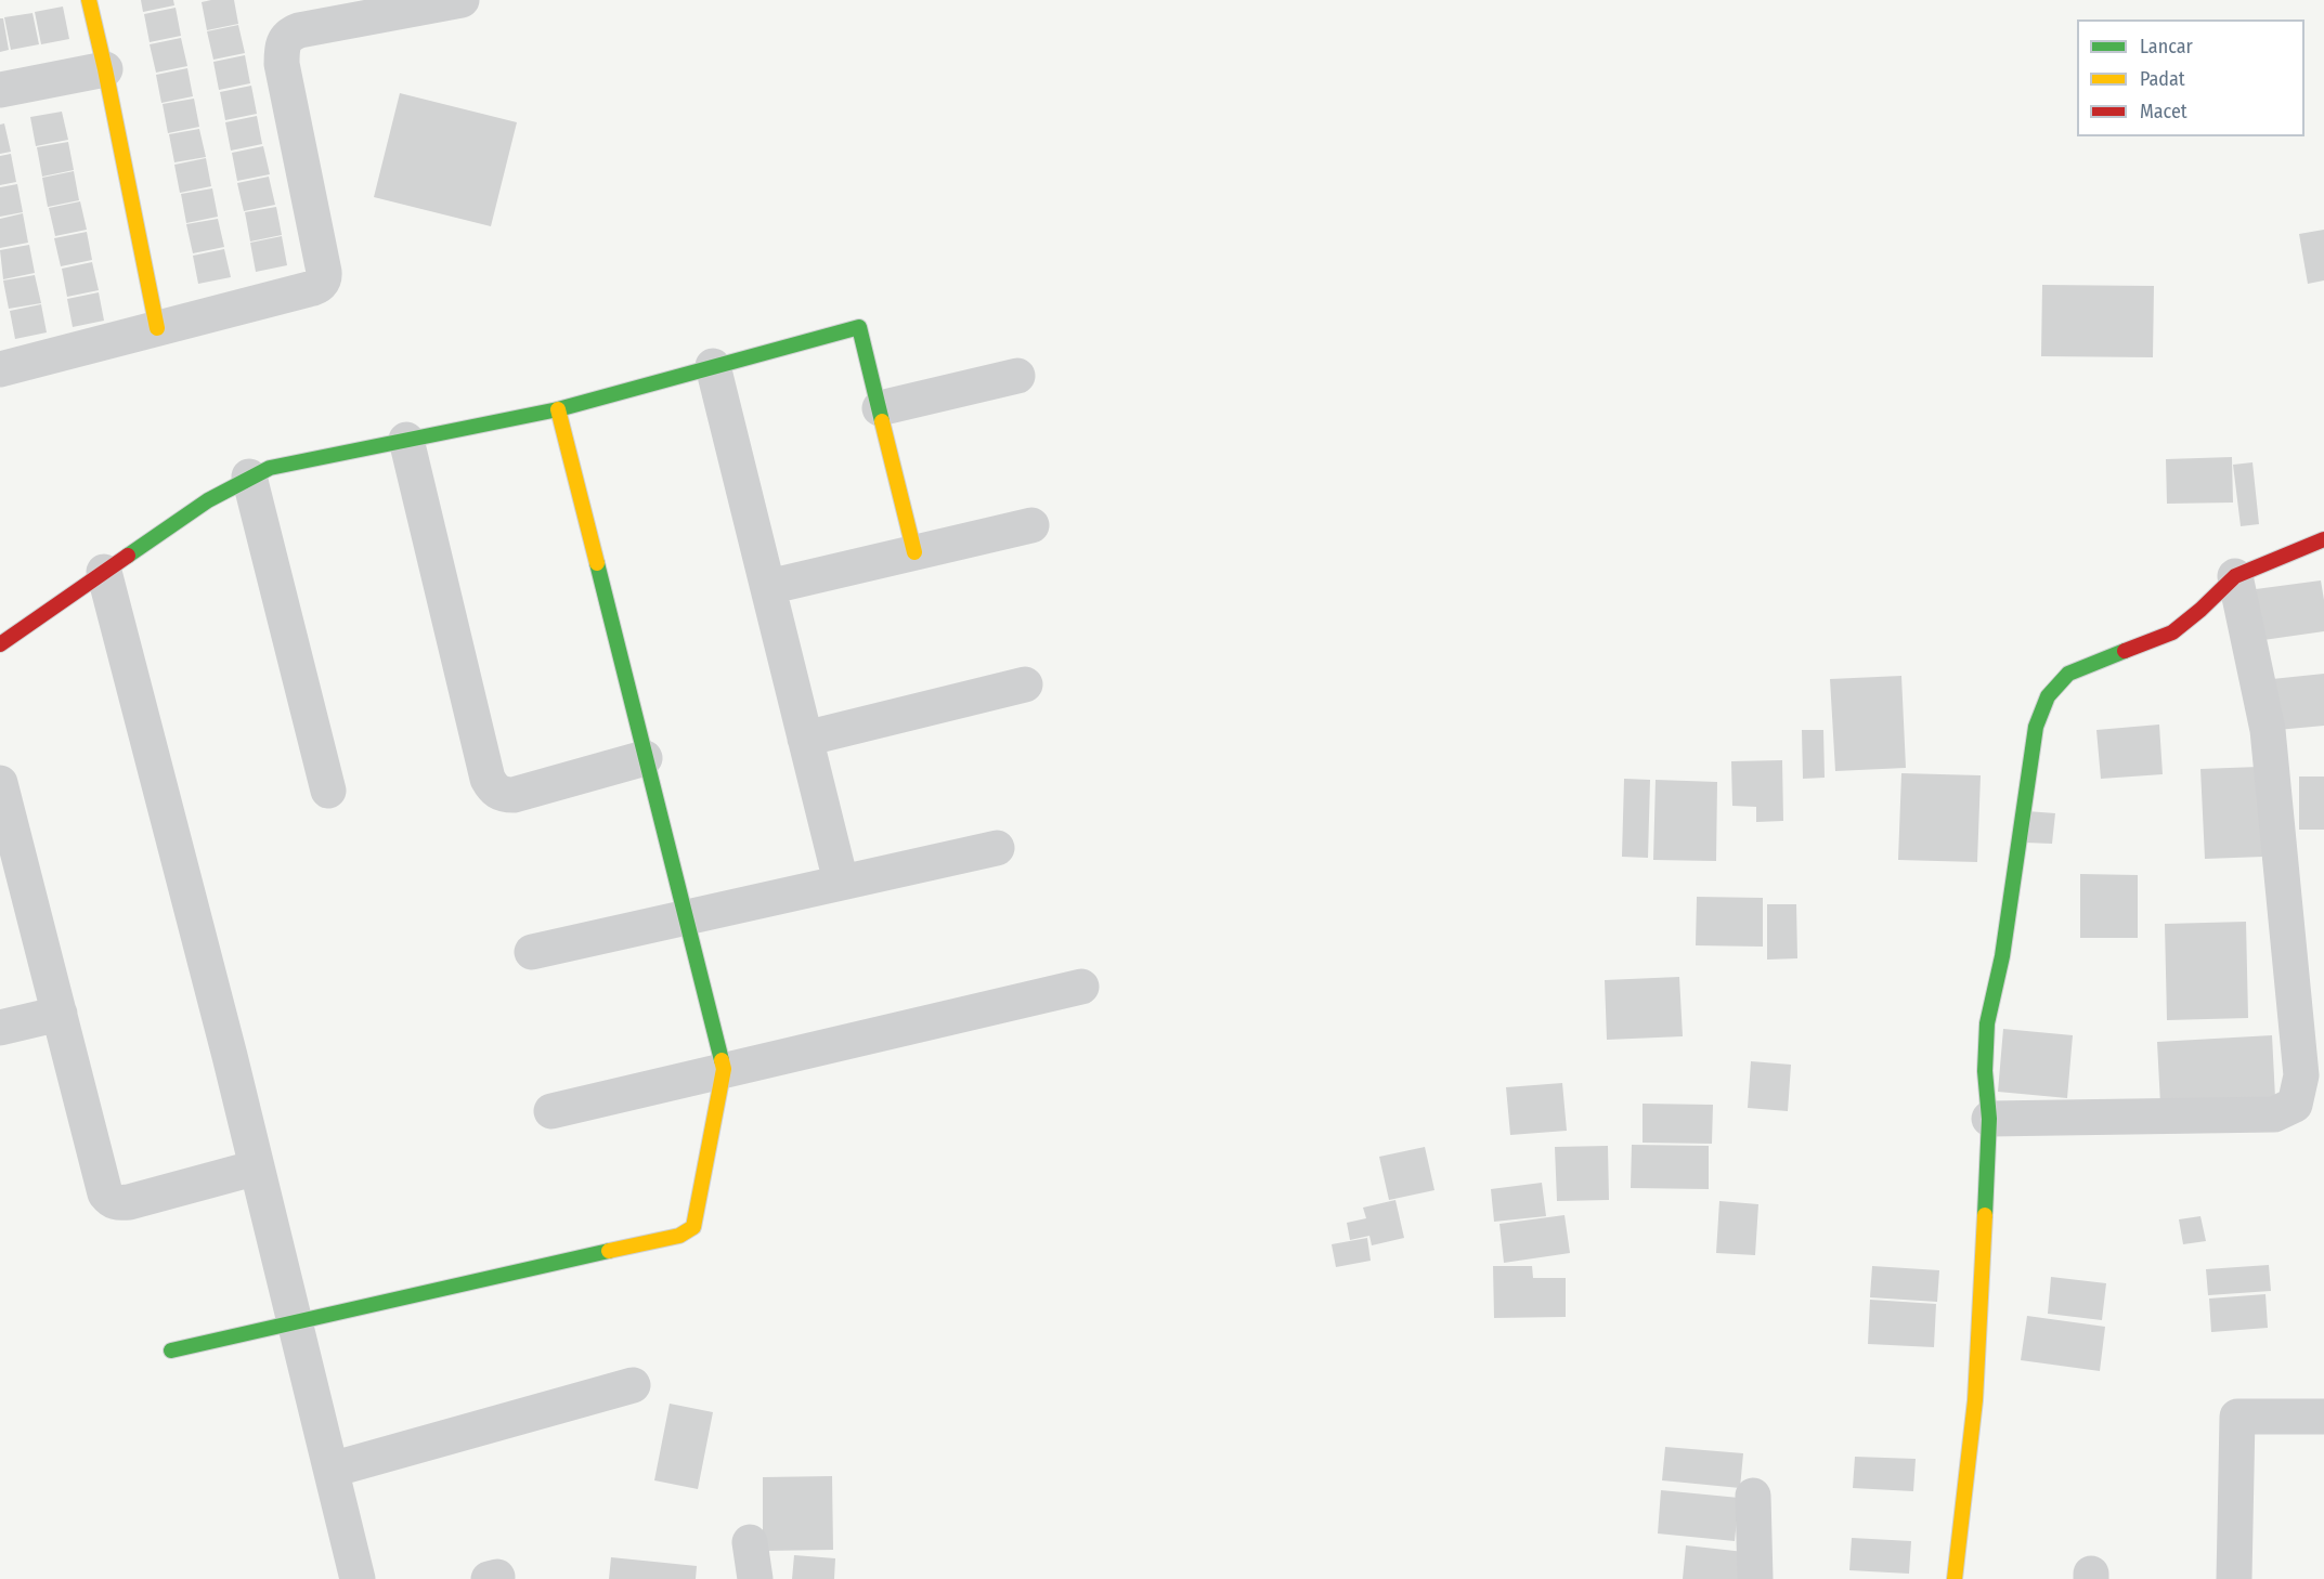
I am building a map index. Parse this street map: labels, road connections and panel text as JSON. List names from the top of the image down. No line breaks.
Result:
{"legend":["Lancar","Padat","Macet"]}
